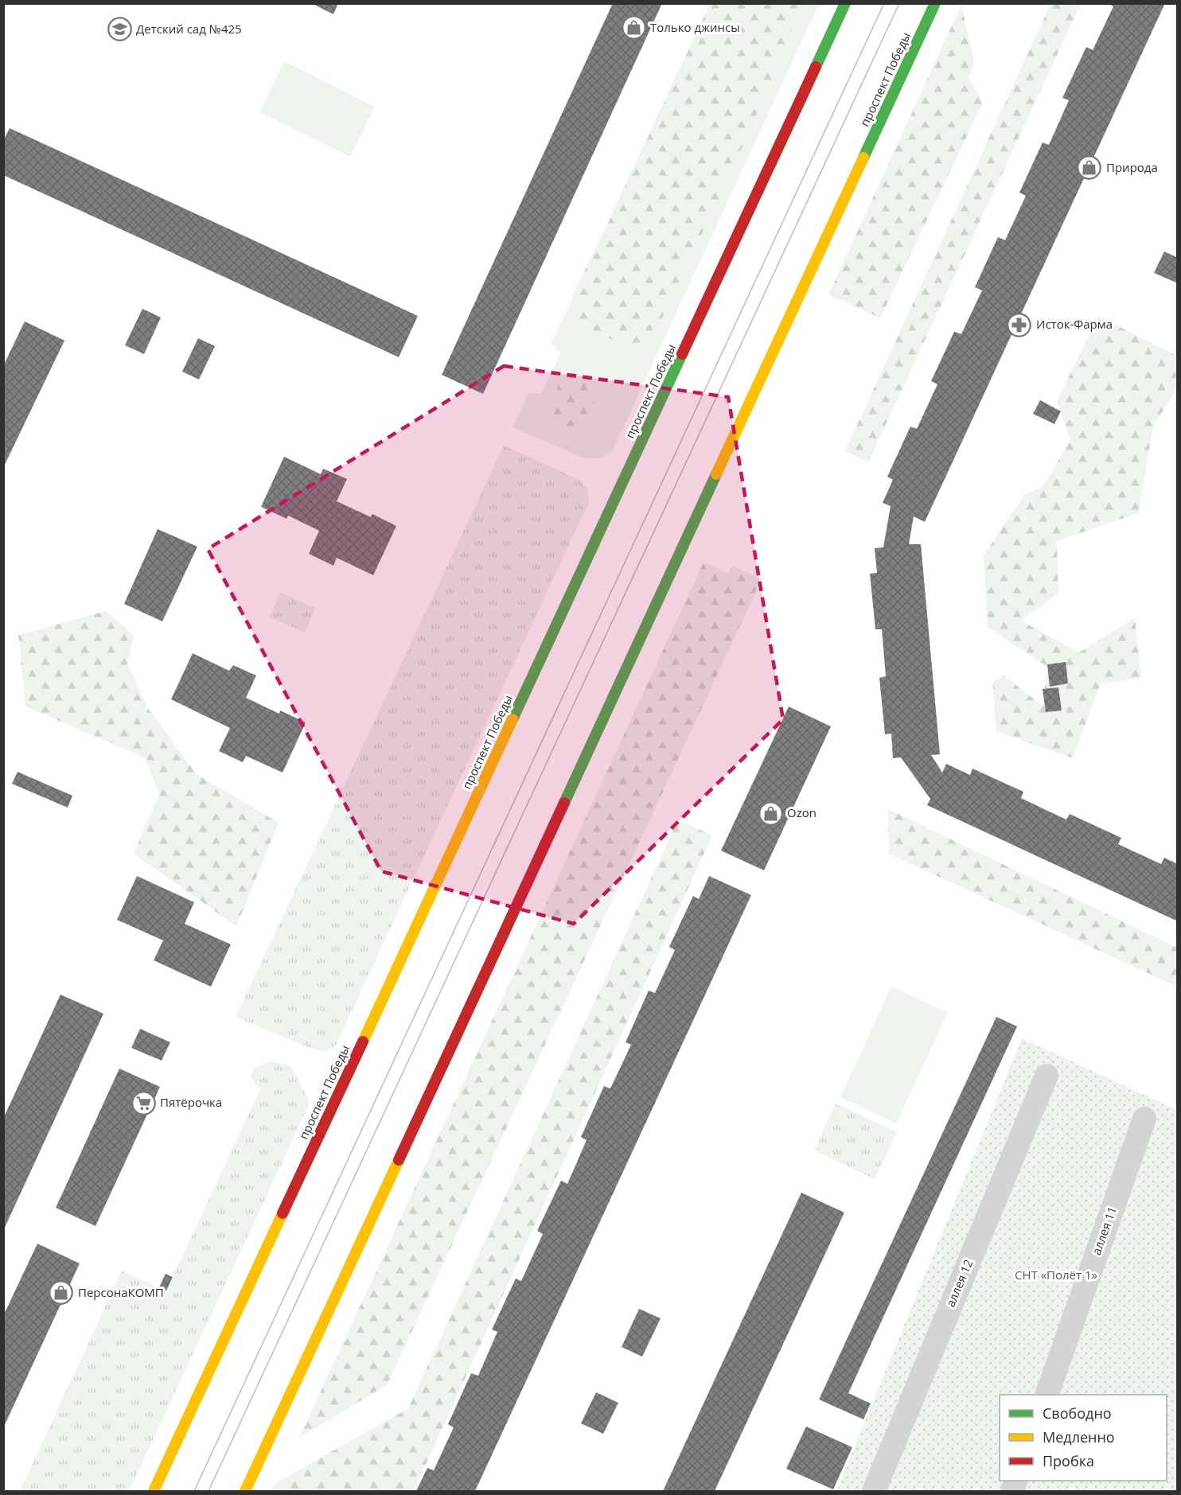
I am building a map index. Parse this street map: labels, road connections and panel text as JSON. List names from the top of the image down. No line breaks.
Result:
{"streets":{"main road":["проспект Победы"],"street":["аллея 11","аллея 12"]},"parks":["СНТ «Полёт 1»"],"places":{"shop":["Только джинсы","Природа","Ozon","ПерсонаКОМП"],"school or university":["Детский сад №425"],"pharmacy":["Исток-Фарма"],"supermarket":["Пятёрочка"]},"legend":["Свободно","Медленно","Пробка"]}
